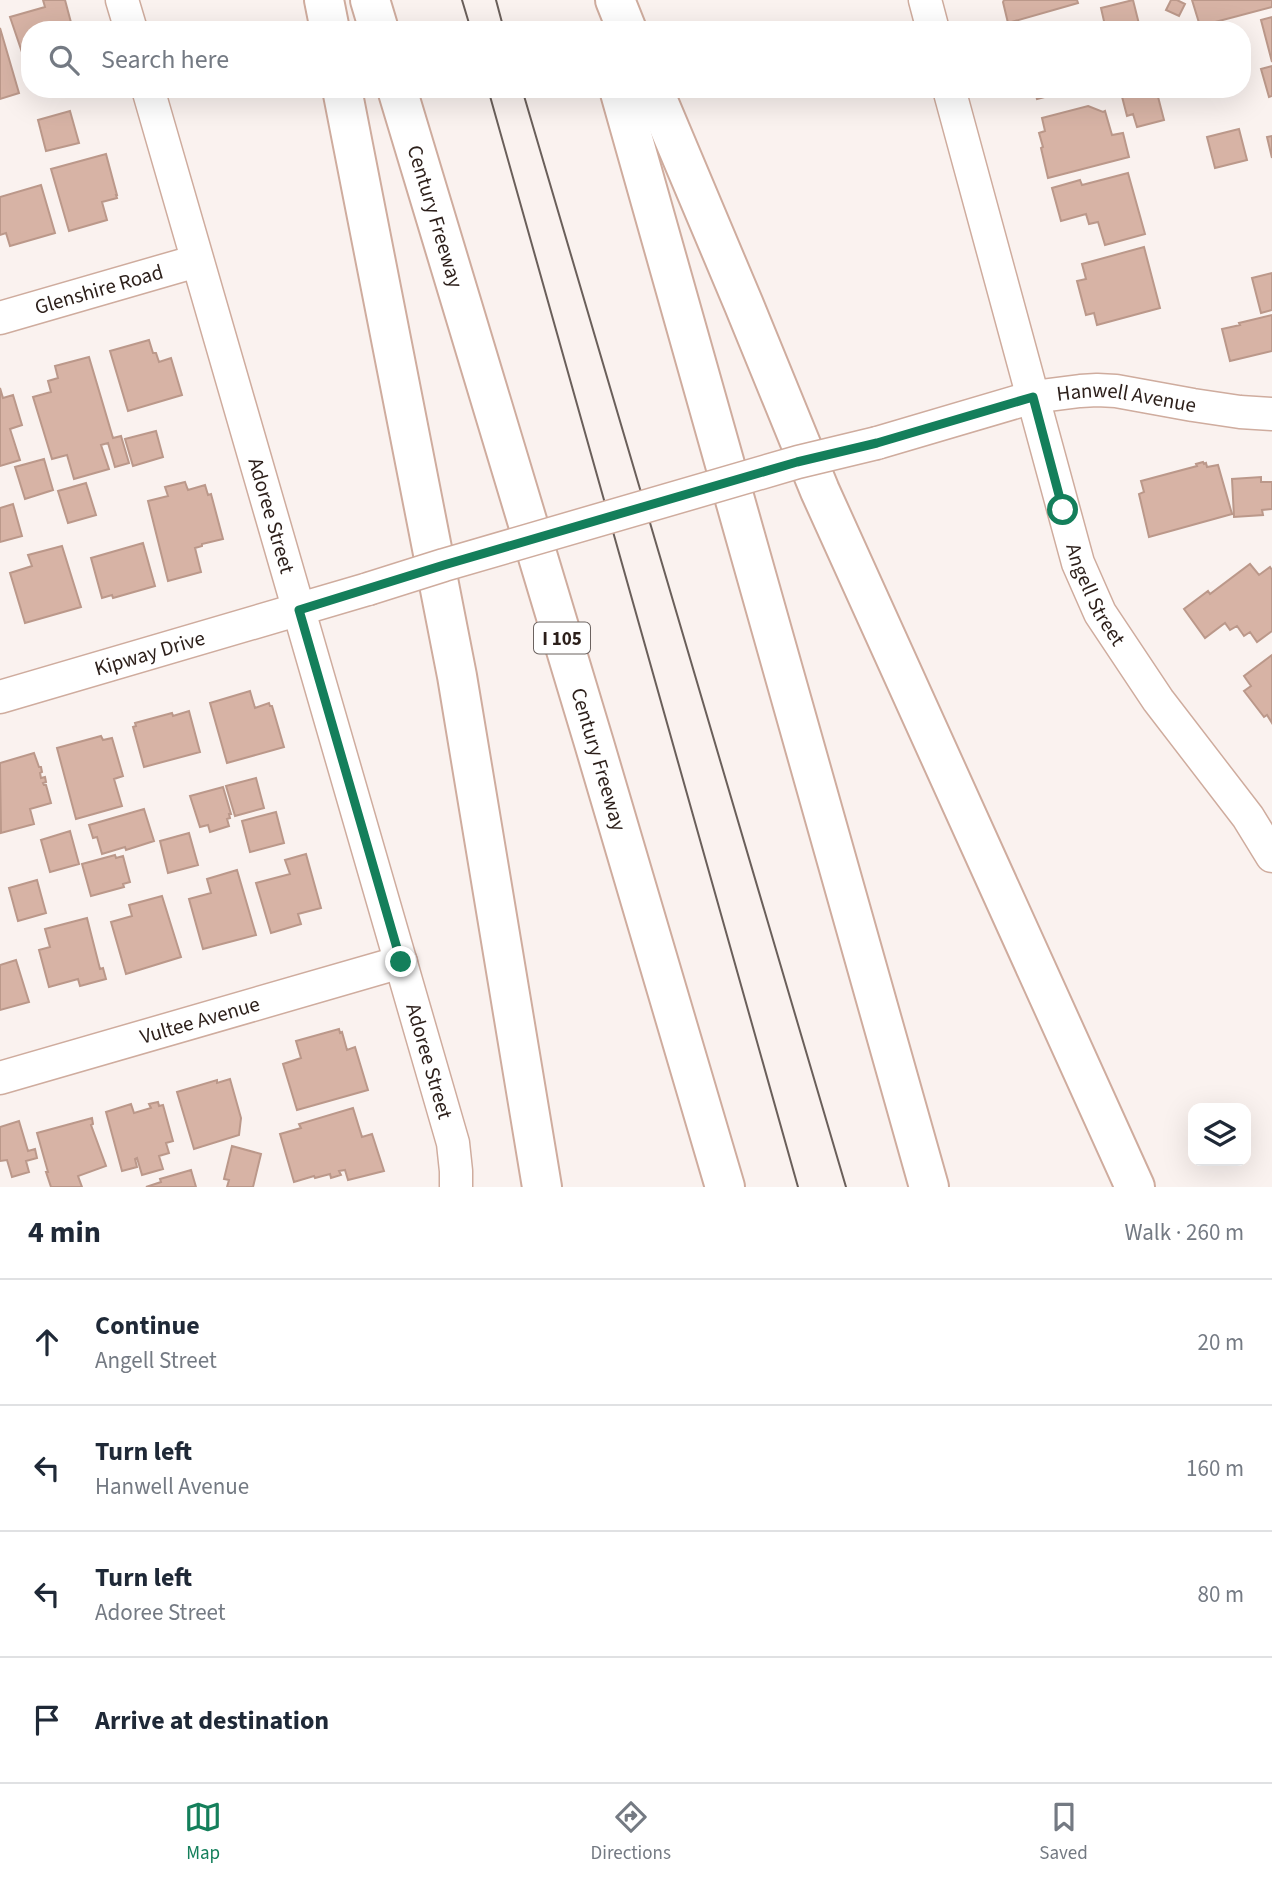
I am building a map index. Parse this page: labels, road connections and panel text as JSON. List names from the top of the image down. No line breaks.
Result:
{"streets":{"highway":["Century Freeway","I 105"],"street":["Glenshire Road","Hanwell Avenue","Adoree Street","Angell Street","Kipway Drive","Vultee Avenue"]},"crossings":[["Glenshire Road","Adoree Street"],["Hanwell Avenue","Adoree Street"],["Hanwell Avenue","Angell Street"],["Hanwell Avenue","Kipway Drive"],["Adoree Street","Kipway Drive"],["Adoree Street","Vultee Avenue"]],"page":{"search":"Search here","heading":["4 min","Walk · 260 m"],"list":[["Continue","Angell Street","20 m"],["Turn left","Hanwell Avenue","160 m"],["Turn left","Adoree Street","80 m"],"Arrive at destination"],"nav":["Map","Directions","Saved"]}}
